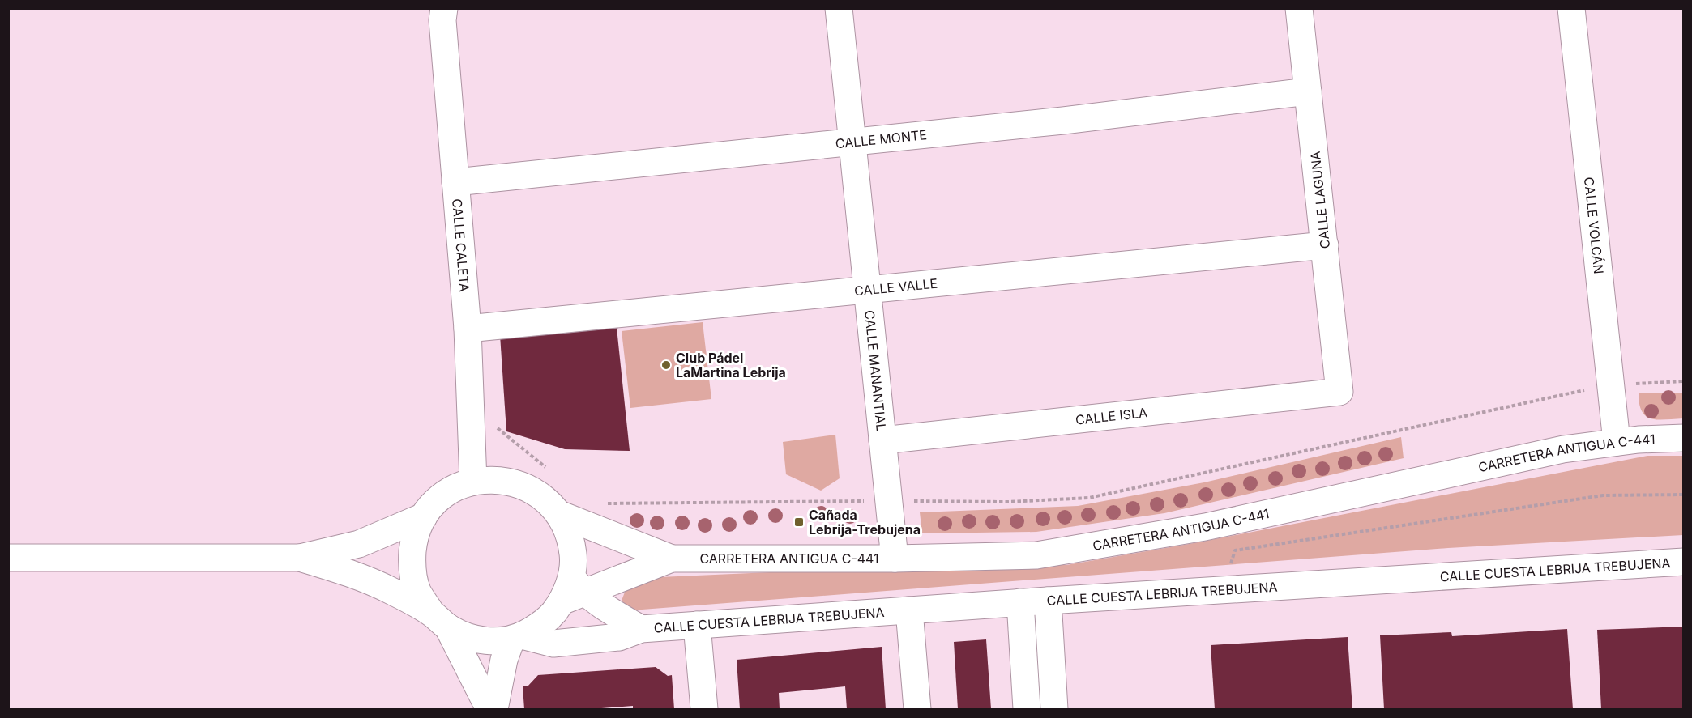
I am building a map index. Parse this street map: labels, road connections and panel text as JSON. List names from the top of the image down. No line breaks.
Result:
{"streets":{"street":["CALLE MONTE","CALLE LAGUNA","CALLE VOLCÁN","CALLE CALETA","CALLE VALLE","CALLE MANANTIAL","CALLE ISLA","CARRETERA ANTIGUA C-441","CALLE CUESTA LEBRIJA TREBUJENA"]},"crossings":[["CALLE MONTE","CALLE LAGUNA"],["CALLE MONTE","CALLE CALETA"],["CALLE MONTE","CALLE MANANTIAL"],["CALLE LAGUNA","CALLE VALLE"],["CALLE LAGUNA","CALLE ISLA"],["CALLE VOLCÁN","CARRETERA ANTIGUA C-441"],["CALLE CALETA","CALLE VALLE"],["CALLE CALETA","CARRETERA ANTIGUA C-441"],["CALLE CALETA","CALLE CUESTA LEBRIJA TREBUJENA"],["CALLE VALLE","CALLE MANANTIAL"],["CALLE MANANTIAL","CALLE ISLA"],["CALLE MANANTIAL","CARRETERA ANTIGUA C-441"],["CARRETERA ANTIGUA C-441","CALLE CUESTA LEBRIJA TREBUJENA"]],"places":{"other":["Club Pádel LaMartina Lebrija"],"transit":["Cañada Lebrija-Trebujena"]}}
